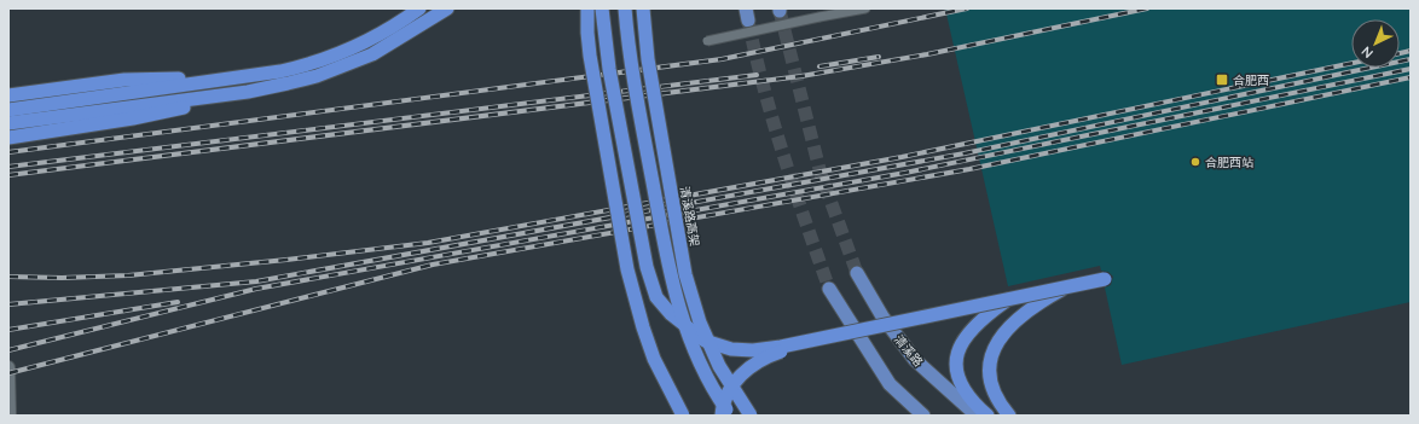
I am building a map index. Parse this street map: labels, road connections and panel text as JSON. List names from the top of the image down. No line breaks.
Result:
{"streets":{"highway":["清溪路高架"],"main road":["清溪路"]},"places":{"transit":["合肥西"],"other":["合肥西站"]},"north":"bottom left"}
